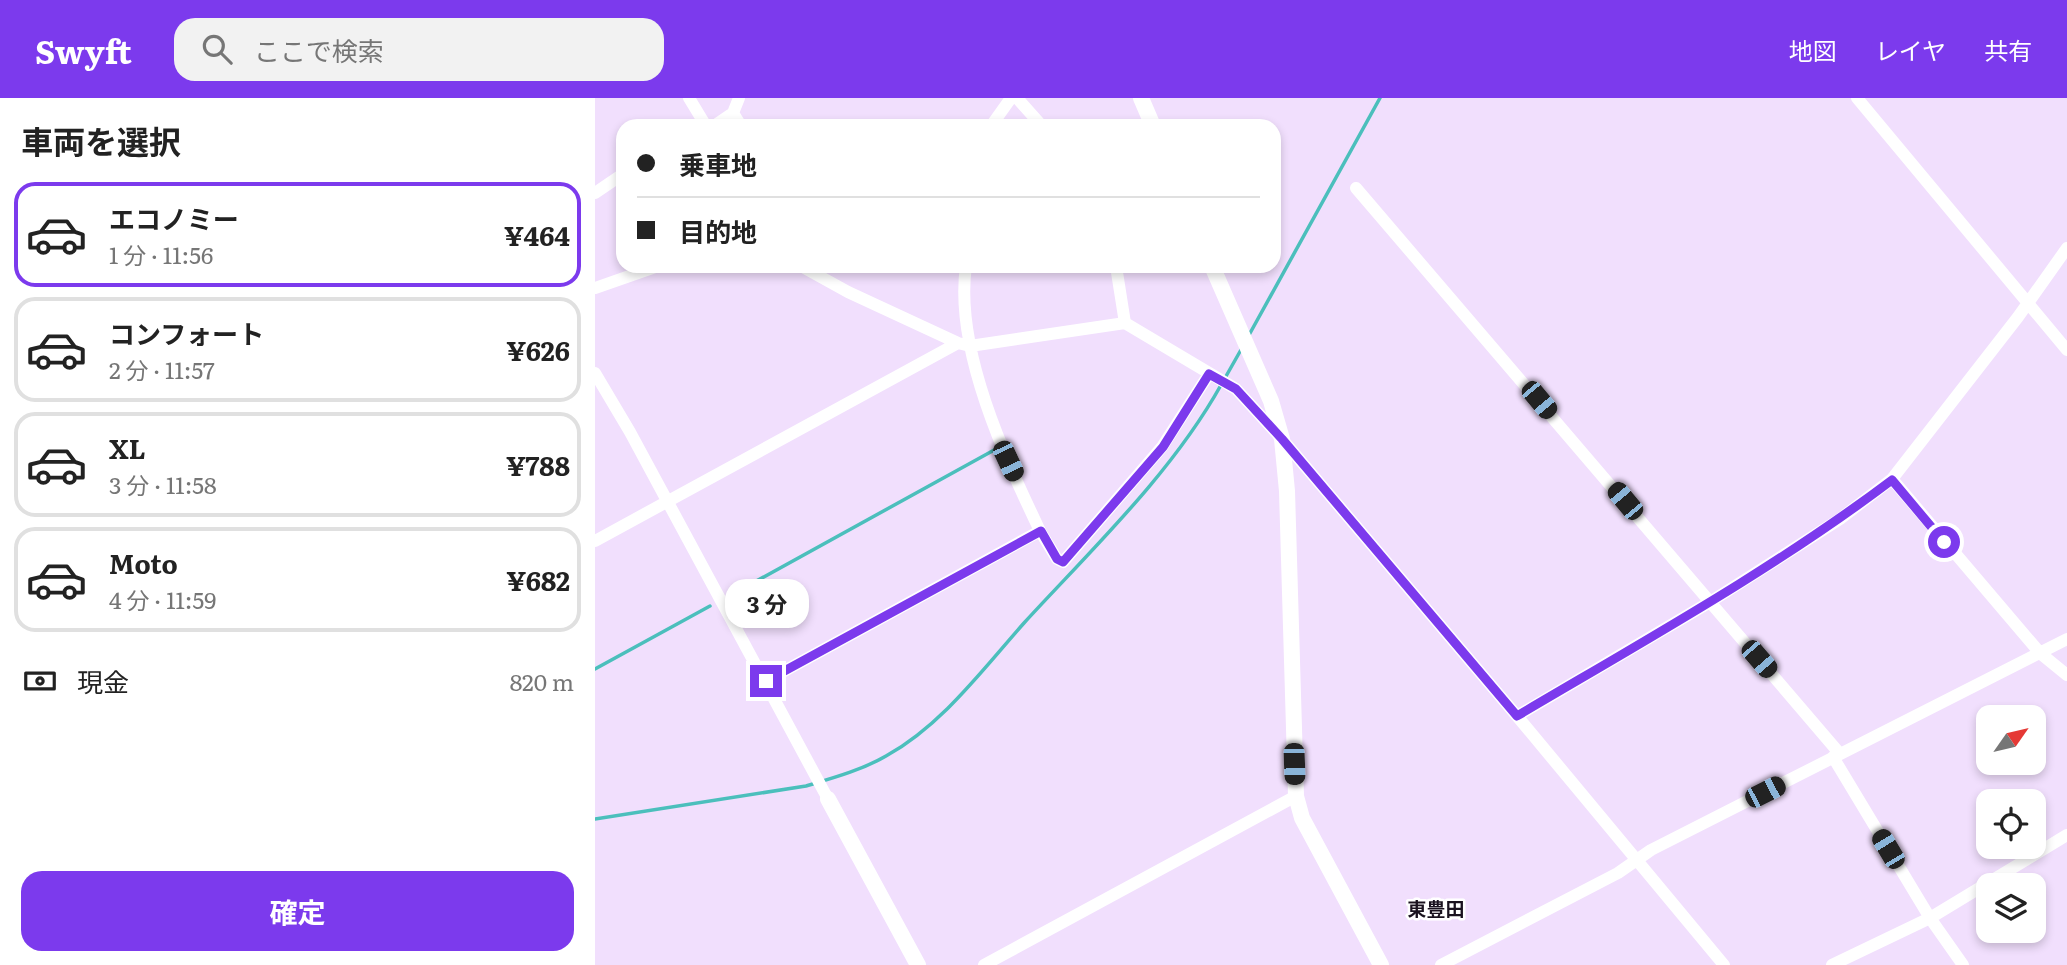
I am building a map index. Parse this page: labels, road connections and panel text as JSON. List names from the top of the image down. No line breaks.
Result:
{"districts":["東豊田"],"north":"top right","page":{"header":"Swyft","search":"ここで検索","nav":["地図","レイヤ","共有"],"heading":"車両を選択","banner":["乗車地","目的地"],"list":[{"name":"エコノミー","note":"1 分 · 11:56","value":"¥464"},{"name":"コンフォート","note":"2 分 · 11:57","value":"¥626"},{"name":"XL","note":"3 分 · 11:58","value":"¥788"},{"name":"Moto","note":"4 分 · 11:59","value":"¥682"}],"bubble":"3 分","pay":["現金","820 m"],"buttons":"確定"}}
